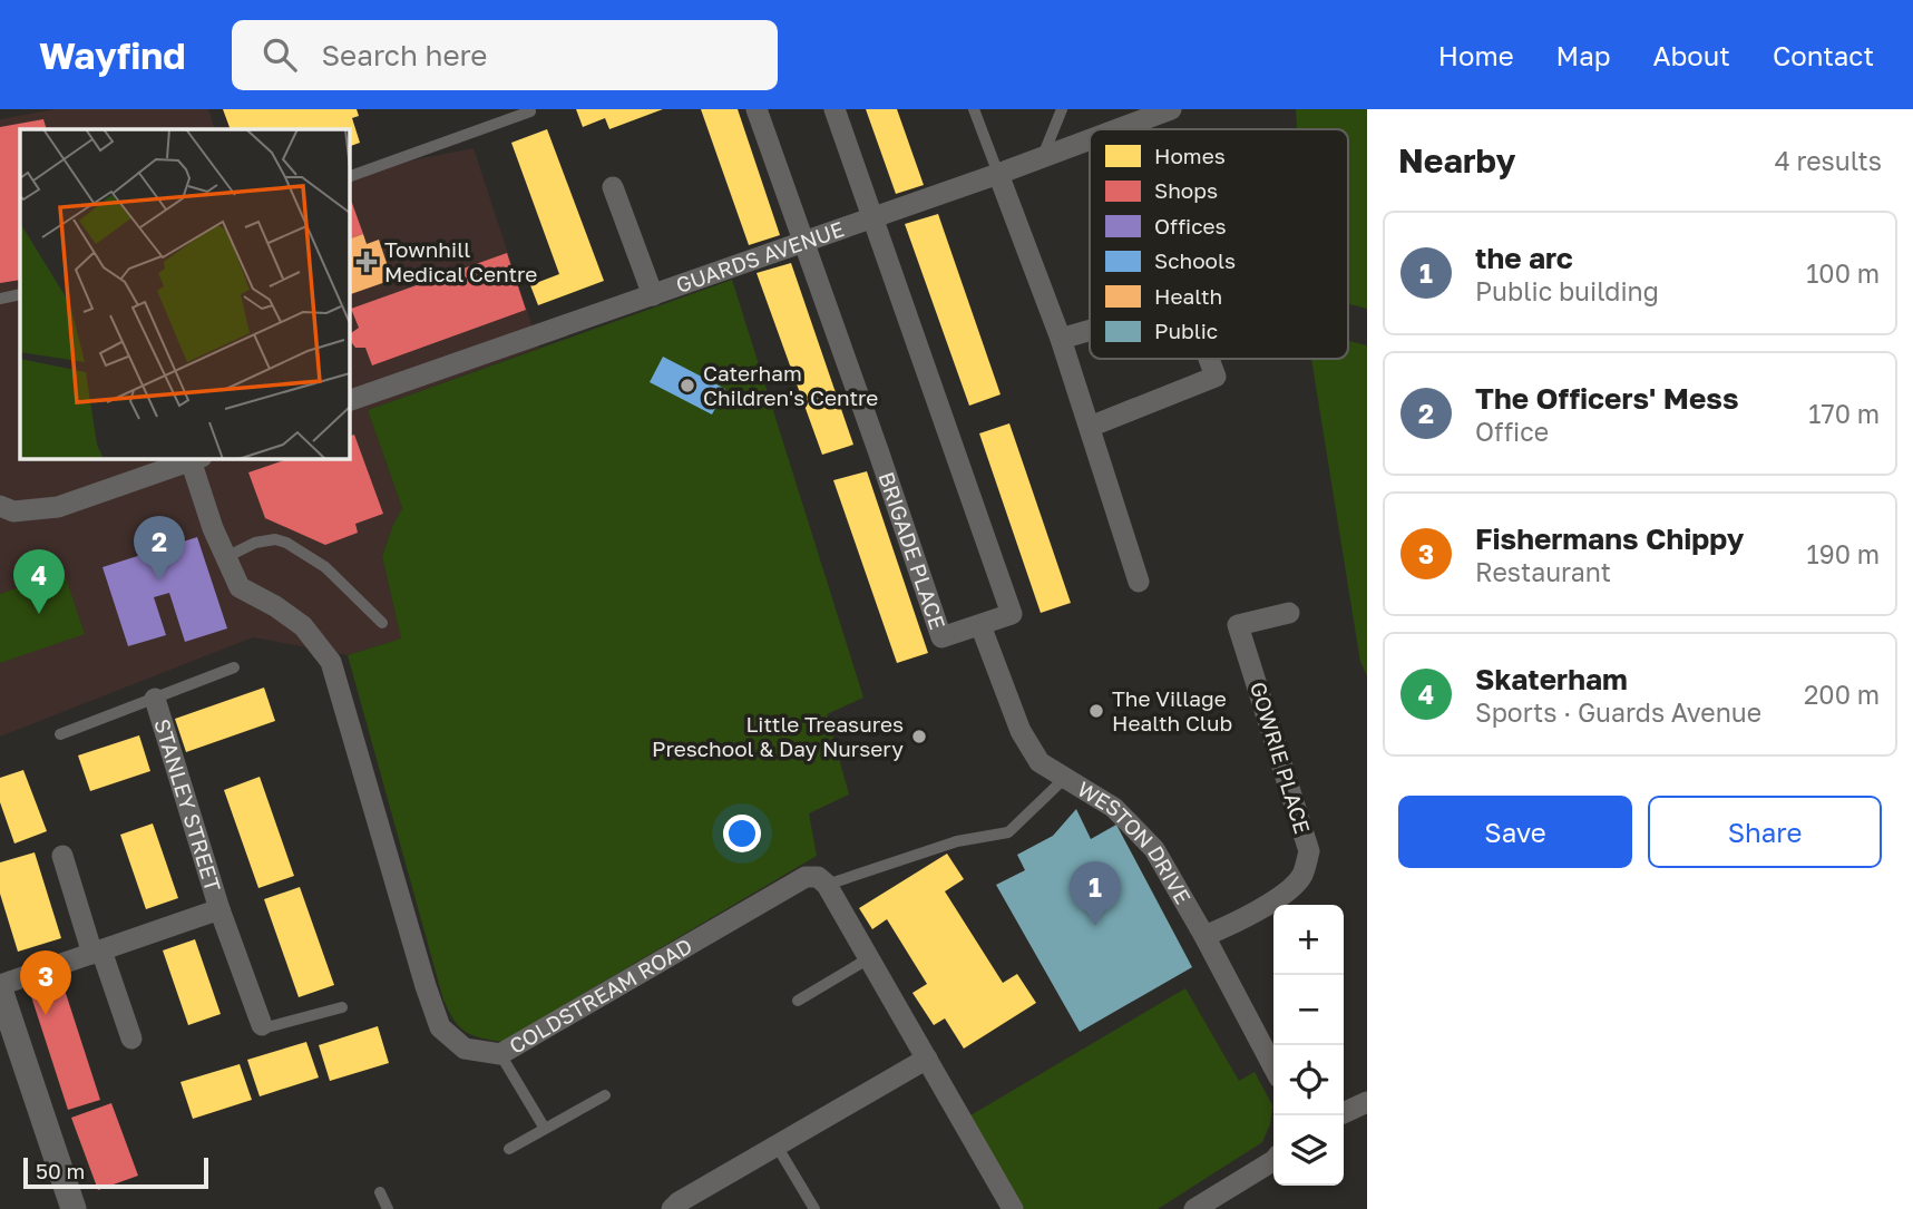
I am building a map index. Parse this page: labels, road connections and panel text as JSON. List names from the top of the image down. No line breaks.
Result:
{"streets":{"street":["GUARDS AVENUE","BRIGADE PLACE","GOWRIE PLACE","STANLEY STREET","WESTON DRIVE","COLDSTREAM ROAD"]},"crossings":[["GUARDS AVENUE","BRIGADE PLACE"],["BRIGADE PLACE","WESTON DRIVE"],["GOWRIE PLACE","WESTON DRIVE"]],"places":{"health":["Townhill Medical Centre"],"other":["Caterham Children's Centre","The Village Health Club","Little Treasures Preschool & Day Nursery"]},"legend":["Homes","Shops","Offices","Schools","Health","Public"],"scale_bar":"50 m","page":{"header":"Wayfind","search":"Search here","nav":["Home","Map","About","Contact"],"heading":["Nearby","4 results"],"list":[{"mark":"1","name":"the arc","note":"Public building","value":"100 m"},{"mark":"2","name":"The Officers' Mess","note":"Office","value":"170 m"},{"mark":"3","name":"Fishermans Chippy","note":"Restaurant","value":"190 m"},{"mark":"4","name":"Skaterham","note":"Sports · Guards Avenue","value":"200 m"}],"pins":["2","4","1","3"],"buttons":["Save","Share"],"map_buttons":["+","−"],"scale":"50 m"}}
